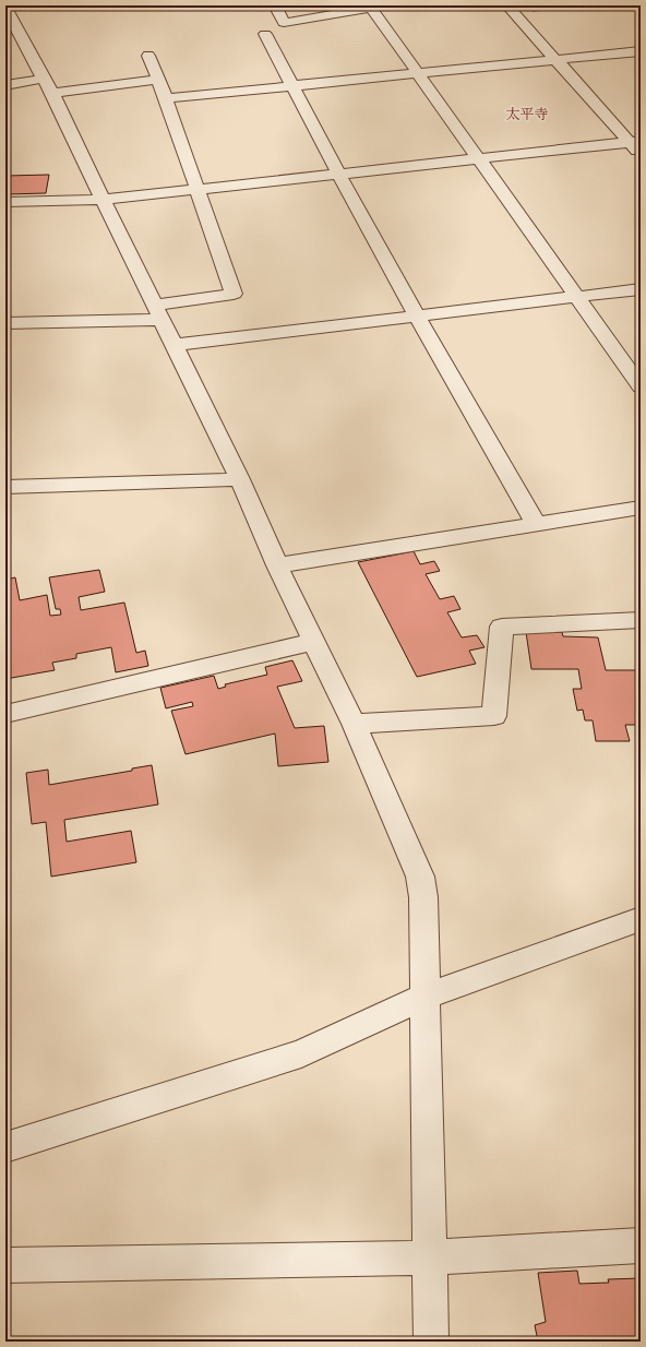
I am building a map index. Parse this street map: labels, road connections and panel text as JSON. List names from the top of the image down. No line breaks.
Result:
{"districts":["太平寺"]}
